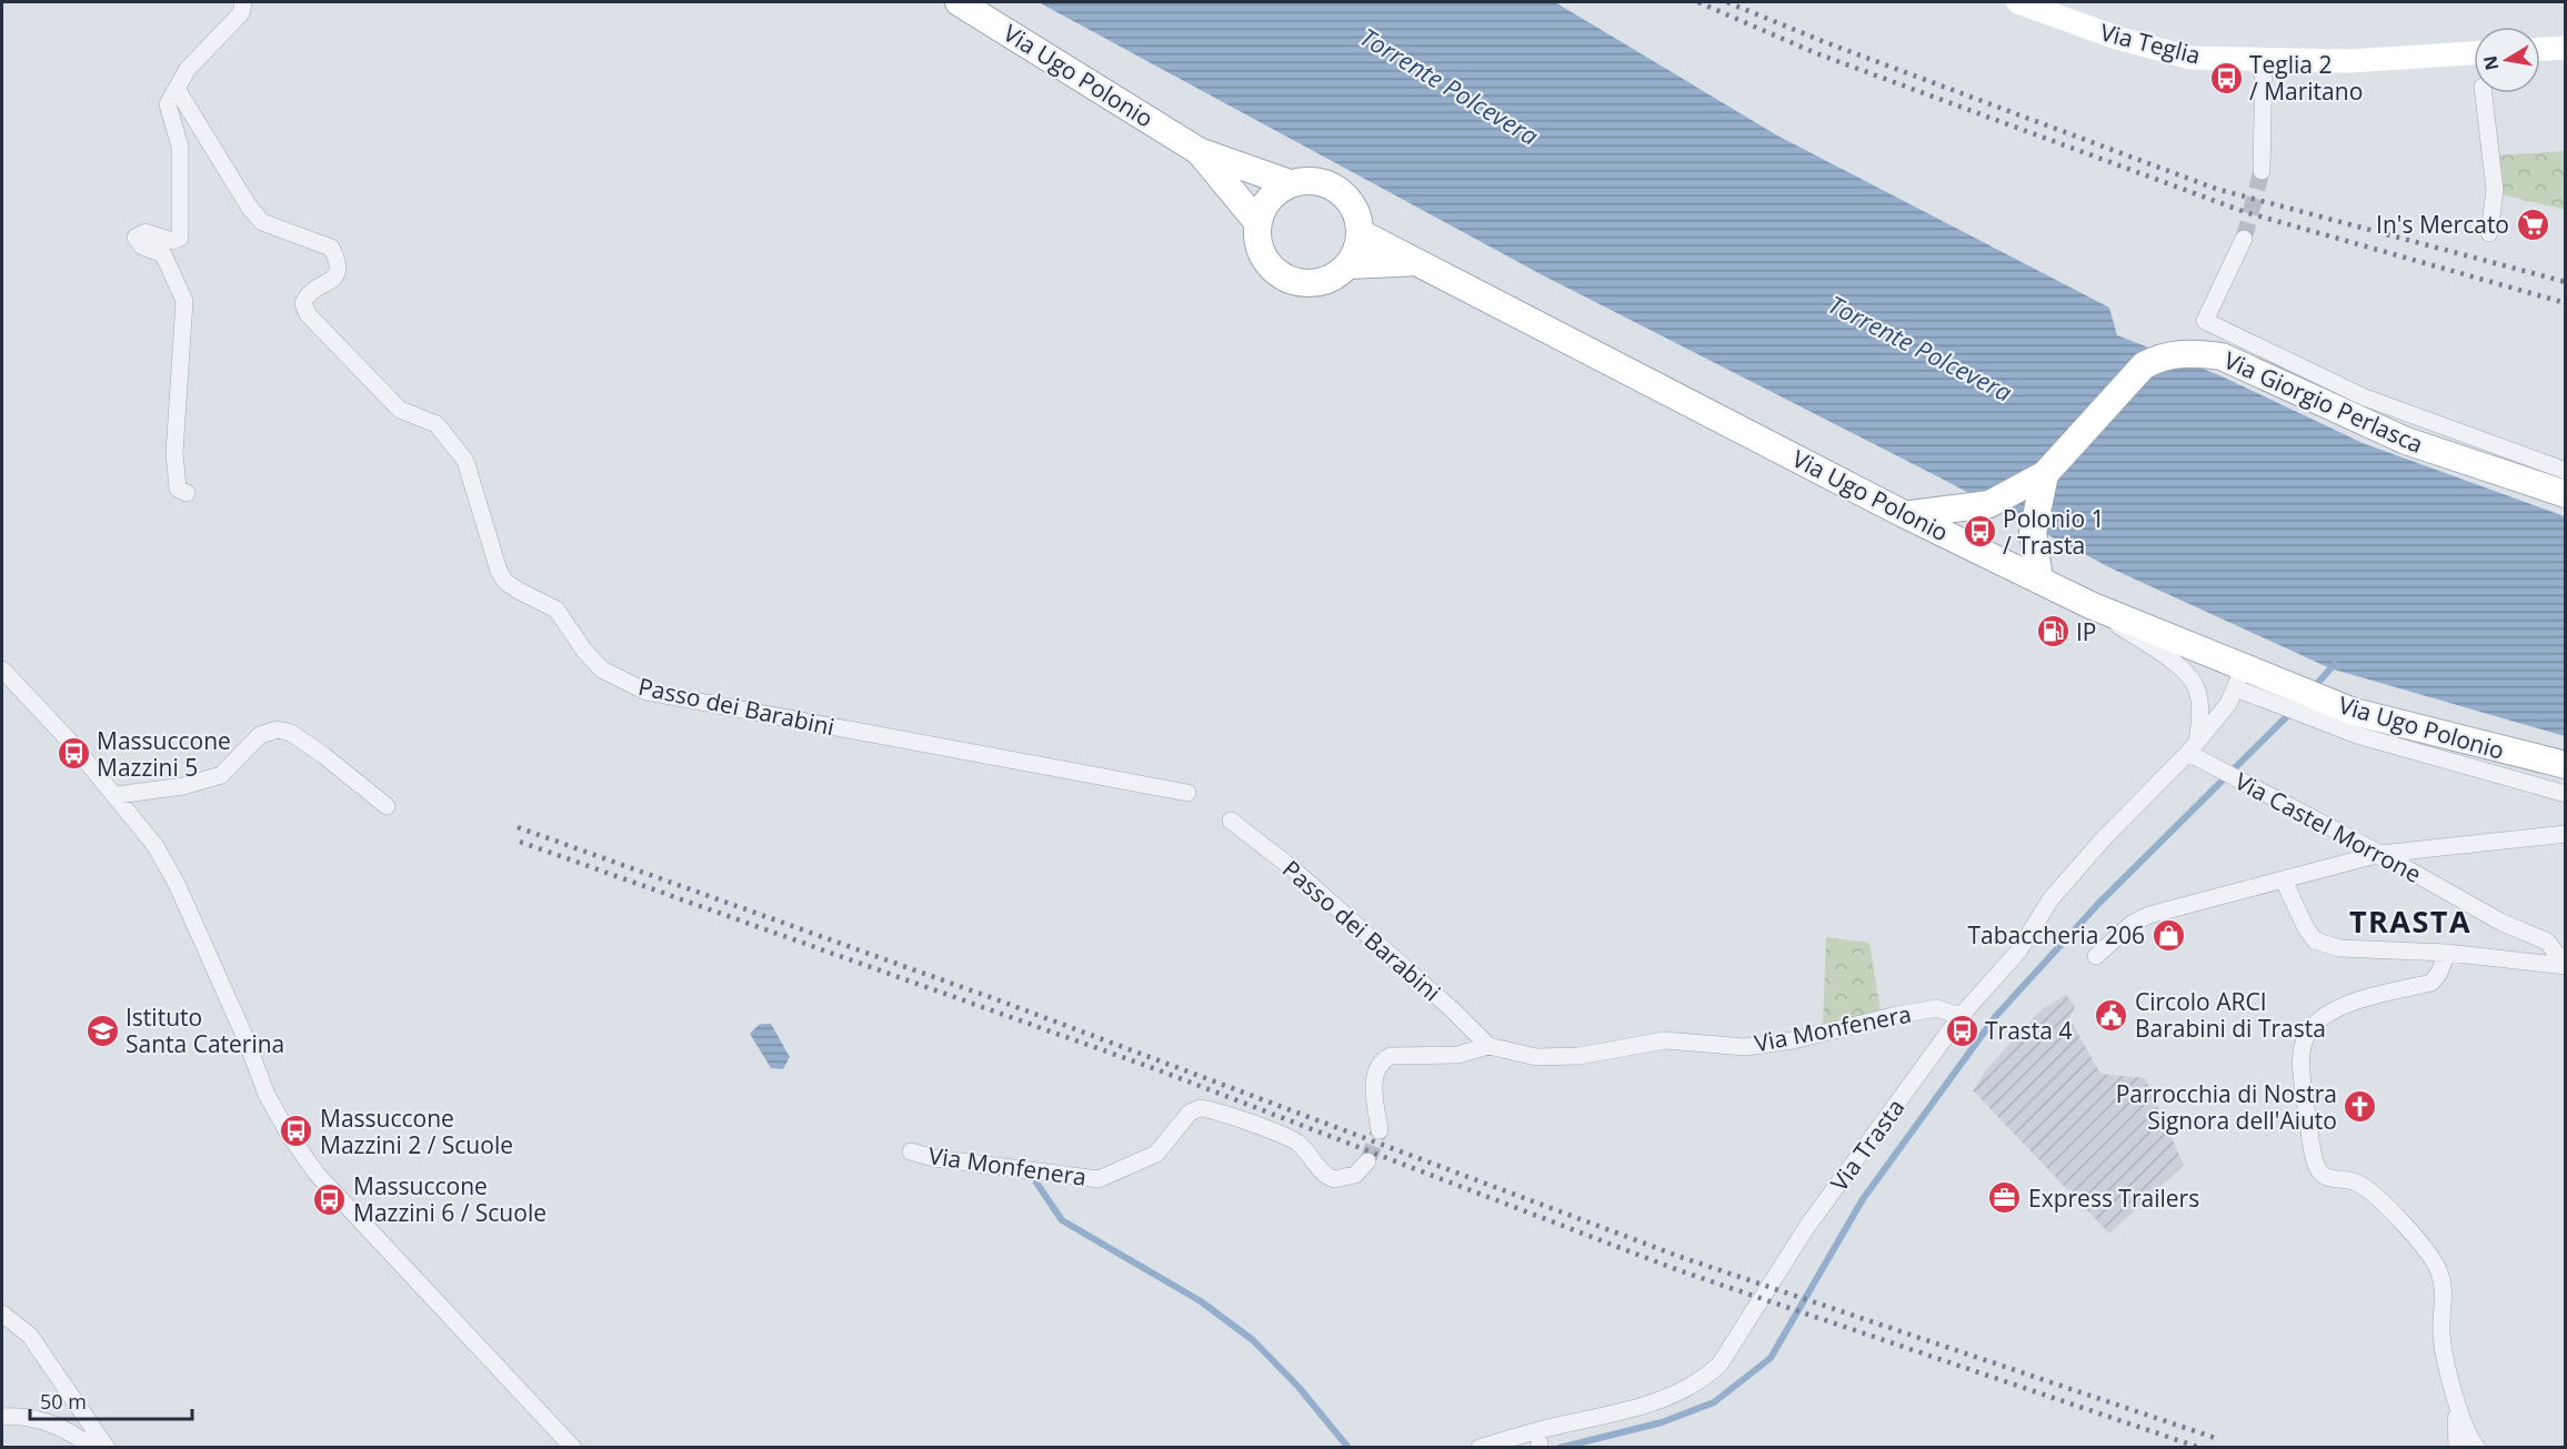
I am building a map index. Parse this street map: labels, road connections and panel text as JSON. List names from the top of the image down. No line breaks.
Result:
{"streets":{"main road":["Via Teglia","Via Ugo Polonio","Via Giorgio Perlasca"],"street":["Passo dei Barabini","Via Castel Morrone","Via Monfenera","Via Trasta"]},"crossings":[["Via Ugo Polonio","Via Giorgio Perlasca"],["Via Ugo Polonio","Via Trasta"],["Passo dei Barabini","Via Monfenera"],["Via Castel Morrone","Via Trasta"],["Via Monfenera","Via Trasta"]],"districts":["TRASTA"],"water":["Torrente Polcevera"],"places":{"bus stop":["Teglia 2 / Maritano","Polonio 1 / Trasta","Massuccone Mazzini 5","Trasta 4","Massuccone Mazzini 2 / Scuole","Massuccone Mazzini 6 / Scuole"],"supermarket":["In's Mercato"],"fuel station":["IP"],"shop":["Tabaccheria 206"],"public building":["Circolo ARCI Barabini di Trasta"],"school or university":["Istituto Santa Caterina"],"church":["Parrocchia di Nostra Signora dell'Aiuto"],"office":["Express Trailers"]},"scale_bar":"50 m","north":"left"}
